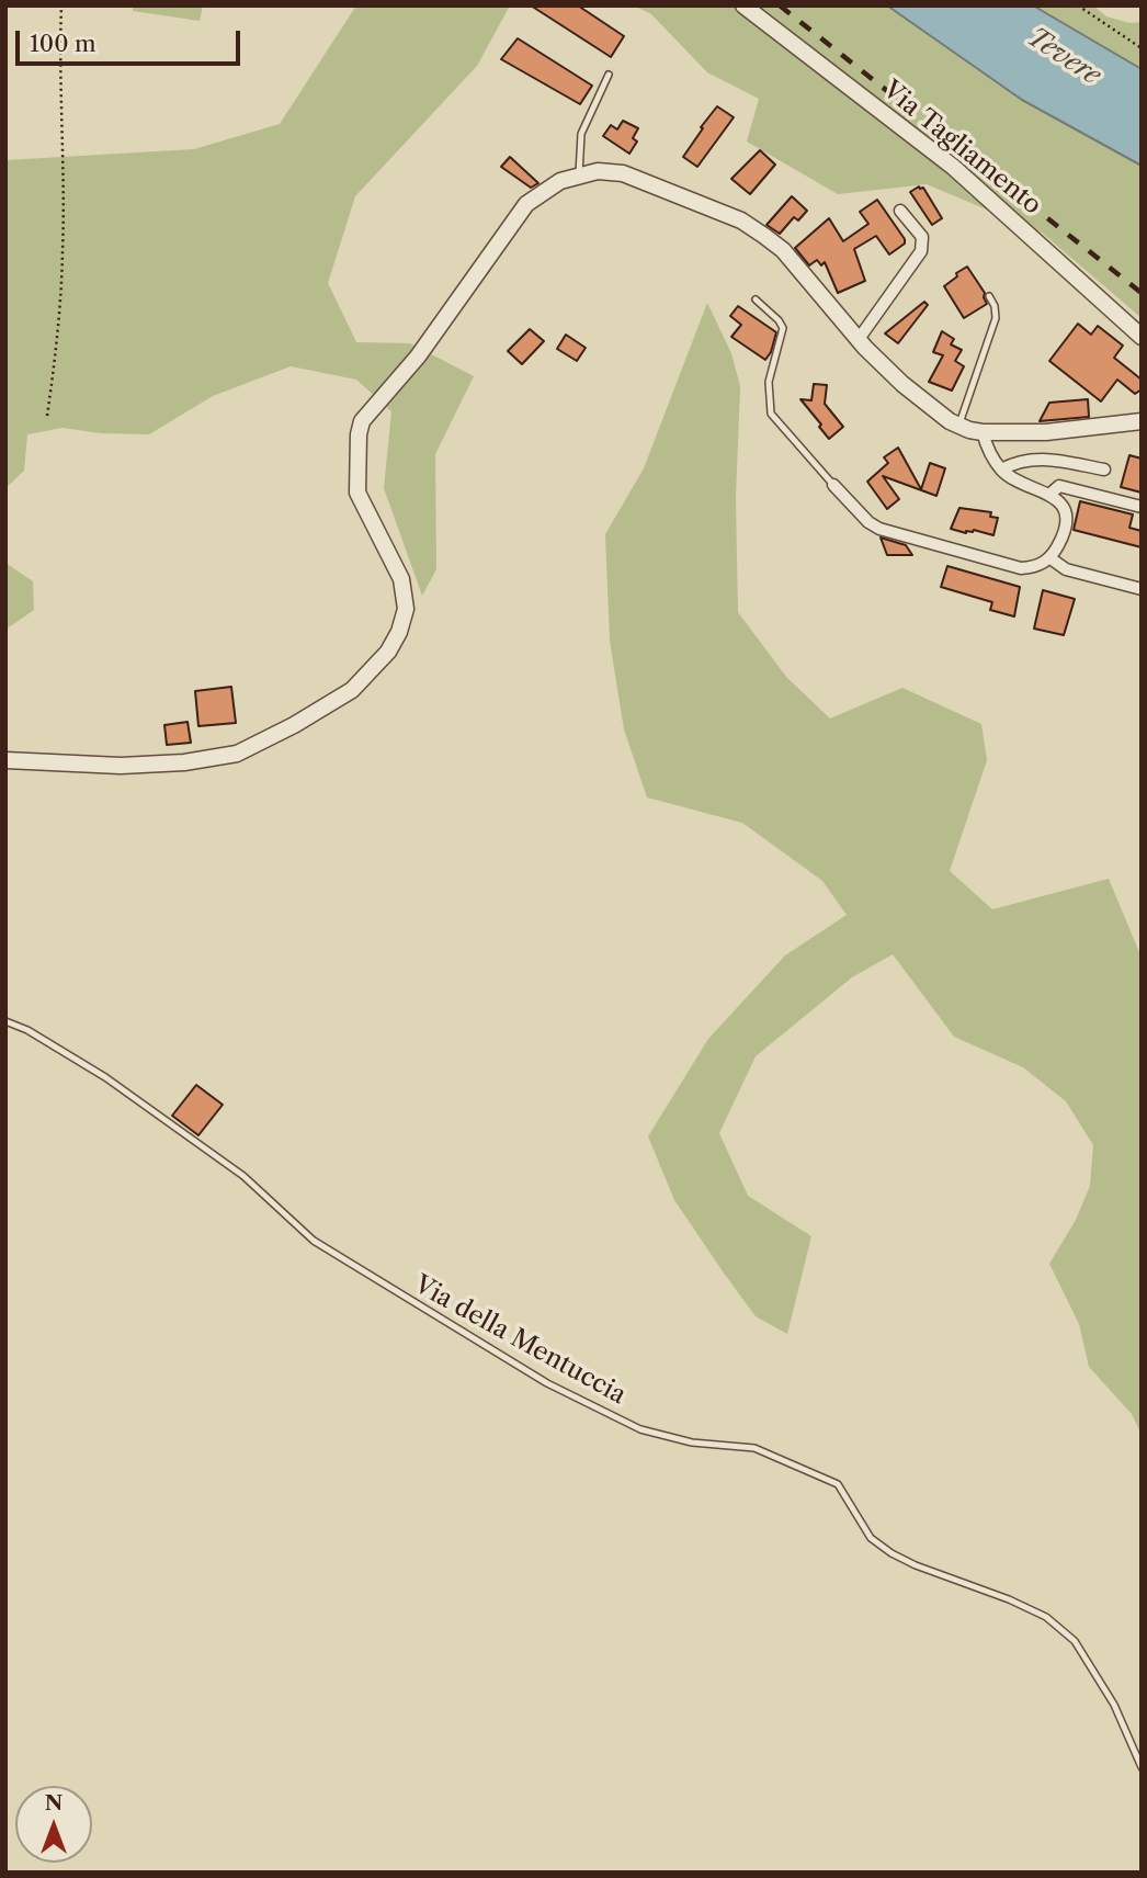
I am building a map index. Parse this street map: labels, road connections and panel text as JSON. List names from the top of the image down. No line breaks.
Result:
{"streets":{"street":["Via Tagliamento"],"lane":["Via della Mentuccia"]},"water":["Tevere"],"scale_bar":"100 m","north":"top"}
